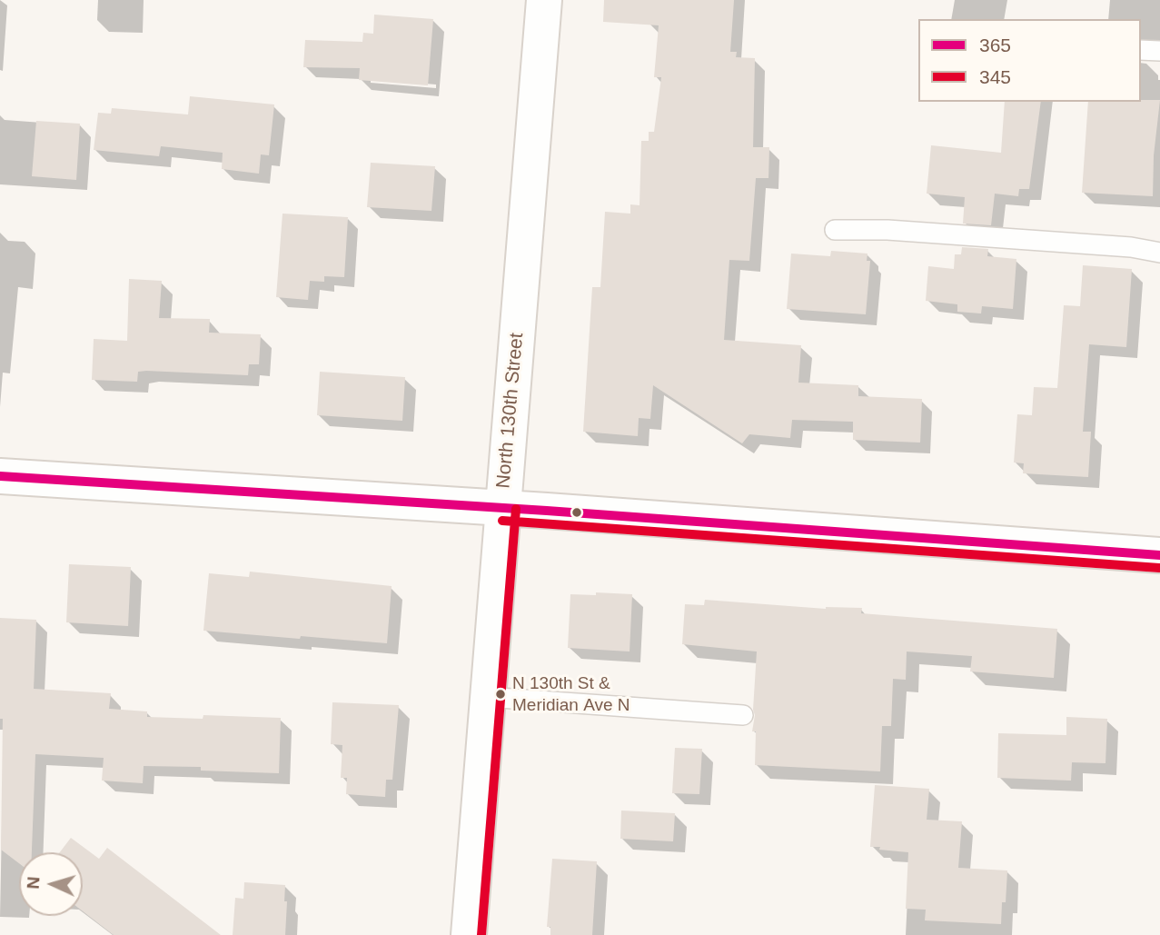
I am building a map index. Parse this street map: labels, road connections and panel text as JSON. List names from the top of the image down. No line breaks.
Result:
{"streets":{"street":["North 130th Street"]},"places":["N 130th St & Meridian Ave N"],"lines":["transit line 365","transit line 345"],"legend":["365","345"],"north":"left"}
